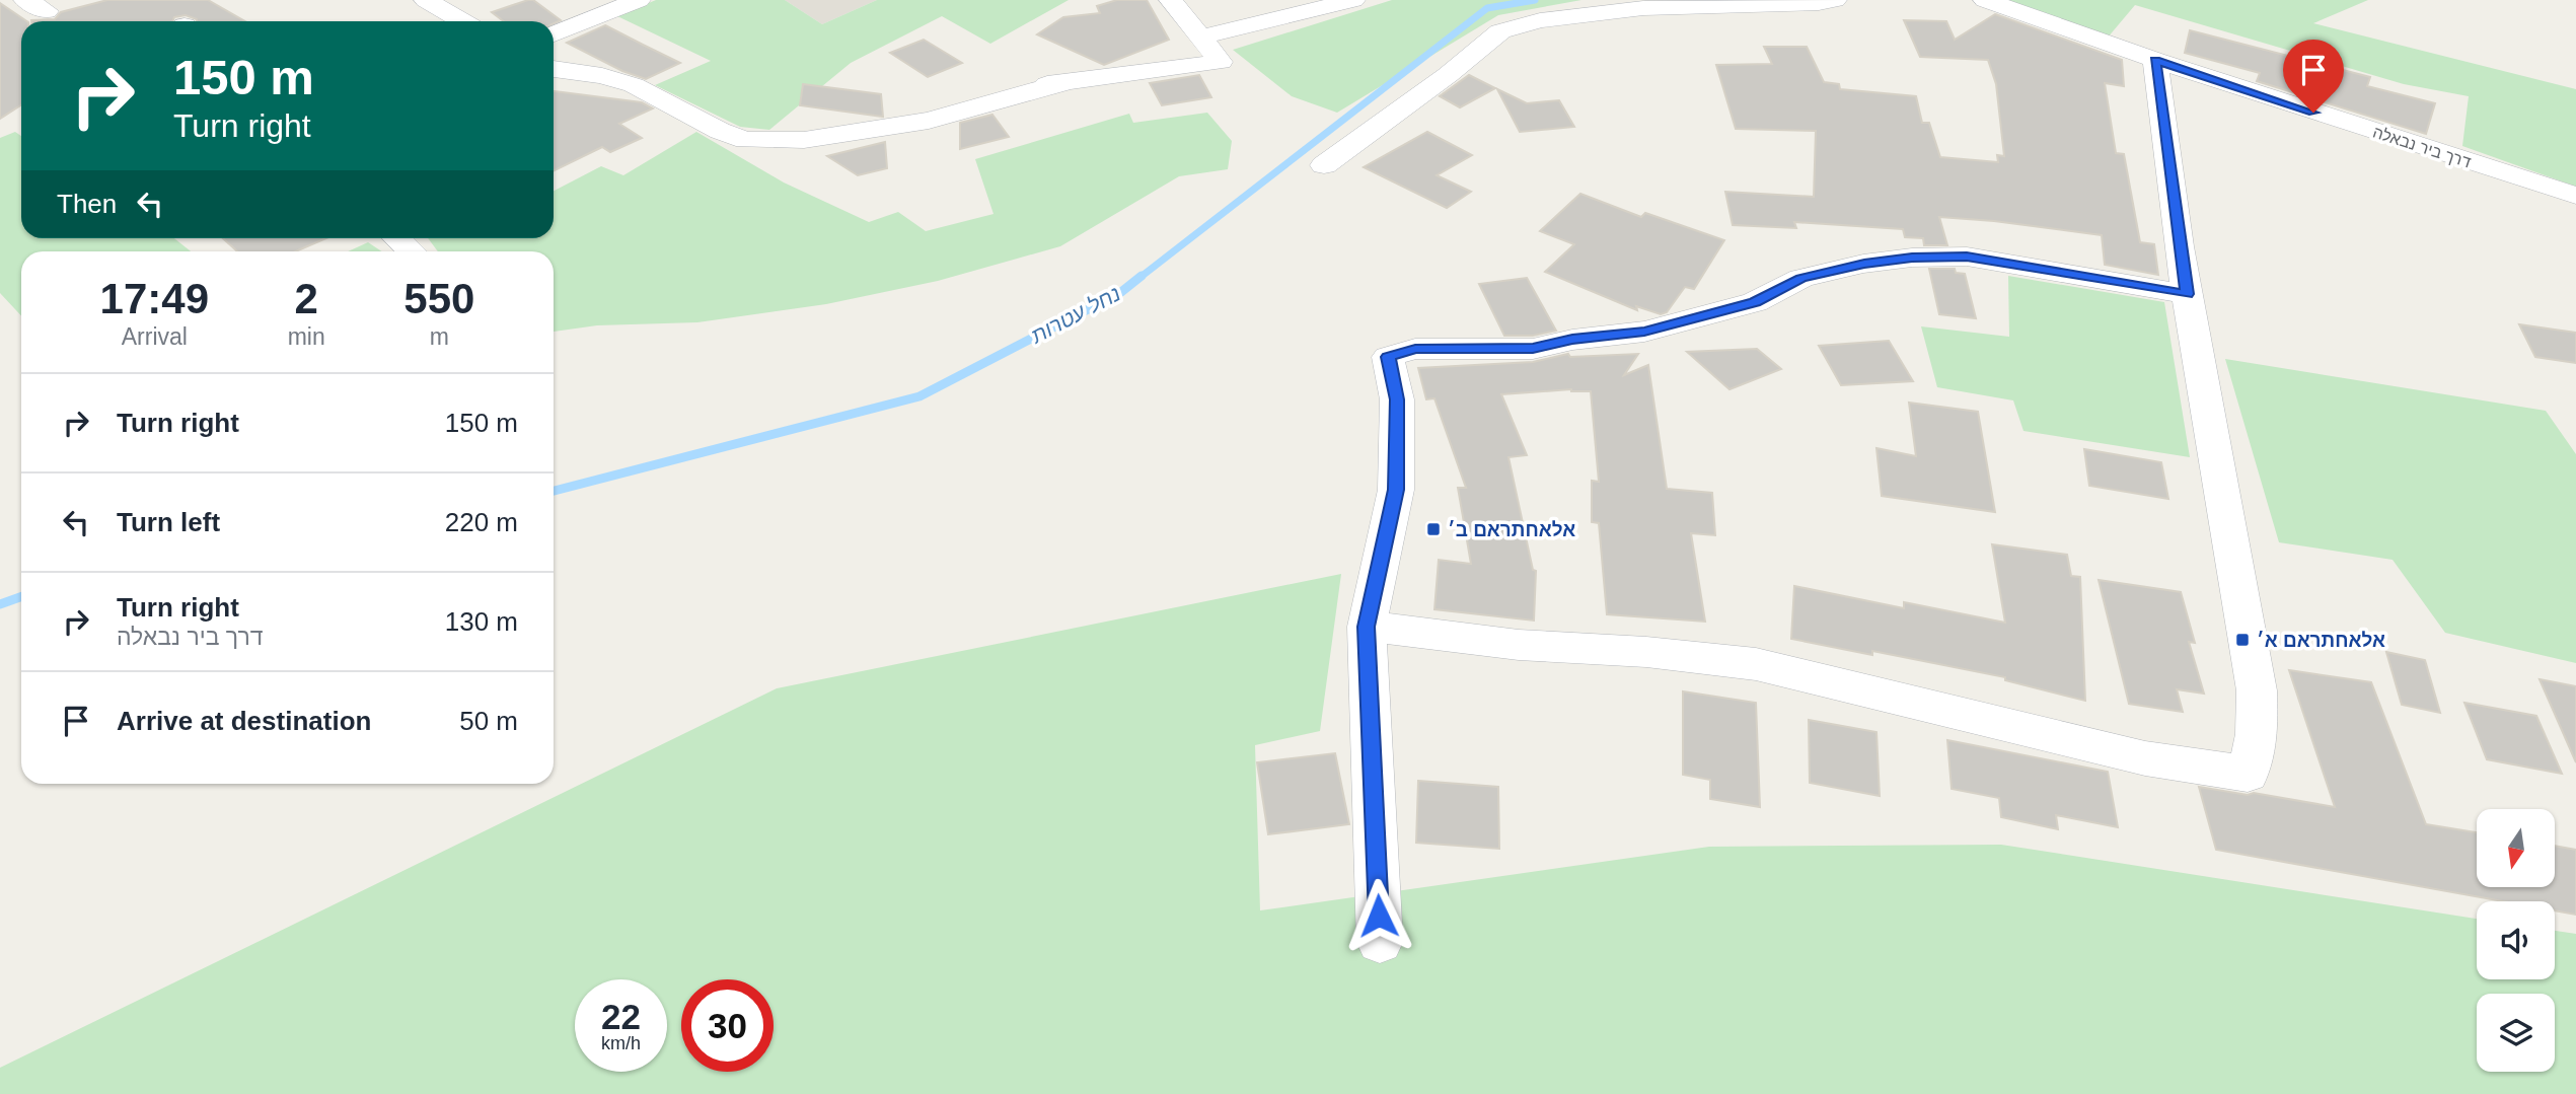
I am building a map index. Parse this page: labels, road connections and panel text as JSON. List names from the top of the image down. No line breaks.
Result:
{"streets":{"street":["דרך ביר נבאלה"]},"water":["נחל עטרות"],"places":{"transit":["אלאחתראם ב׳","אלאחתראם א׳"]},"north":"bottom","page":{"turn":["150 m","Turn right"],"then":"Then","eta":["17:49","Arrival","2","min","550","m"],"list":[{"name":"Turn right","value":"150 m"},{"name":"Turn left","value":"220 m"},{"name":"Turn right","note":"דרך ביר נבאלה","value":"130 m"},{"name":"Arrive at destination","value":"50 m"}],"speed":"22 km/h","limit":"30"}}
